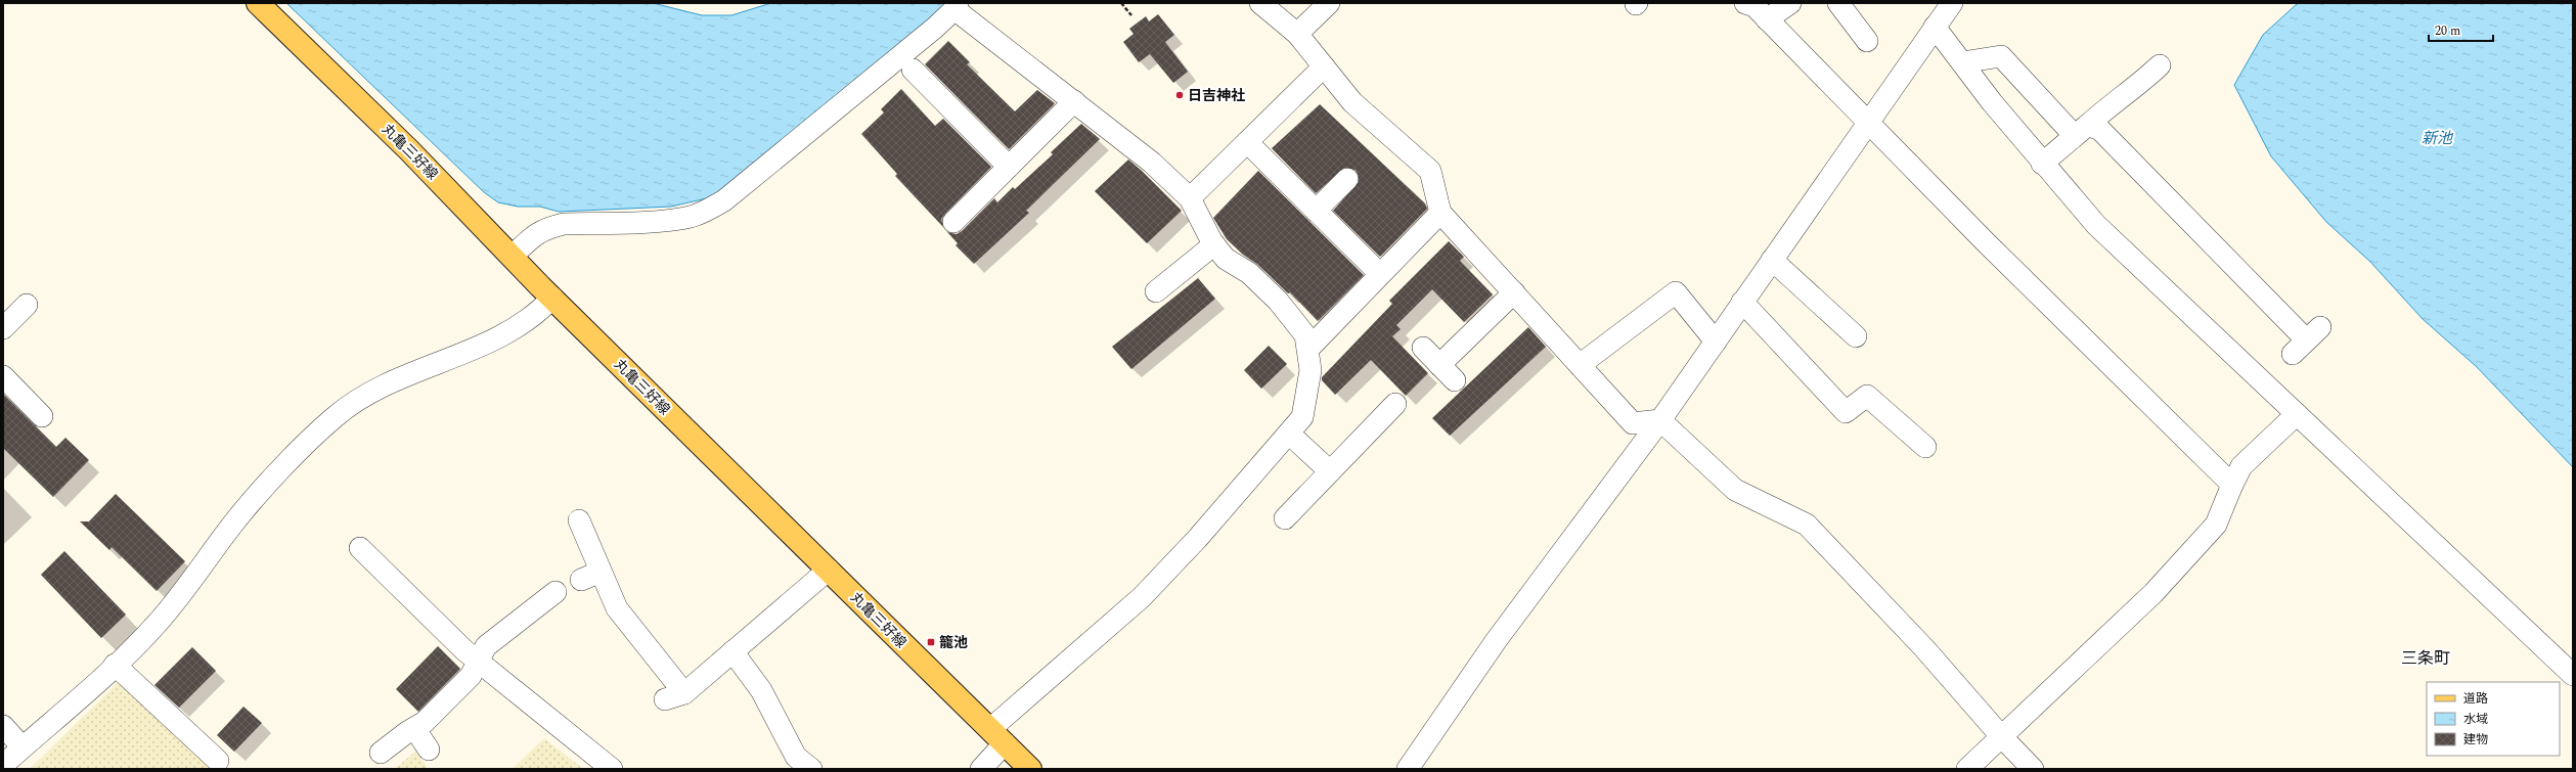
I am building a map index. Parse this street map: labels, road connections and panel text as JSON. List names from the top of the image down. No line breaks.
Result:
{"streets":{"main road":["丸亀三好線"]},"districts":["三条町"],"water":["新池"],"places":{"other":["日吉神社"],"transit":["籠池"]},"legend":["道路","水域","建物"],"scale_bar":"20 m"}
